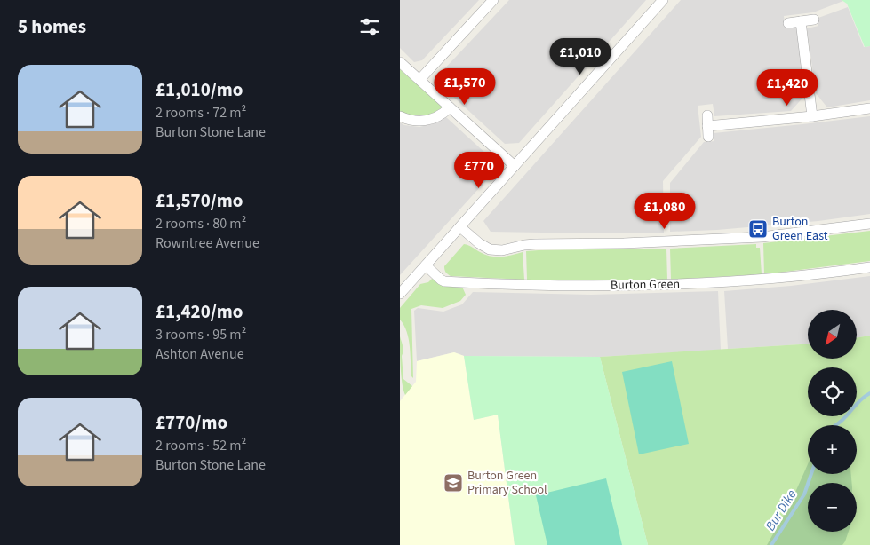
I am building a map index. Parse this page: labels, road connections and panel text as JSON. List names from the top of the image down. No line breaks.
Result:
{"streets":{"street":["Burton Green"]},"water":["Bur Dike"],"places":{"bus stop":["Burton Green East"],"school or university":["Burton Green Primary School"]},"north":"bottom left","page":{"heading":"5 homes","price":["£1,010","£1,570","£1,420","£770","£1,080"],"list":[{"name":"£1,010/mo","note":"2 rooms · 72 m² · Burton Stone Lane"},{"name":"£1,570/mo","note":"2 rooms · 80 m² · Rowntree Avenue"},{"name":"£1,420/mo","note":"3 rooms · 95 m² · Ashton Avenue"},{"name":"£770/mo","note":"2 rooms · 52 m² · Burton Stone Lane"}],"map_buttons":["+","−"]}}
